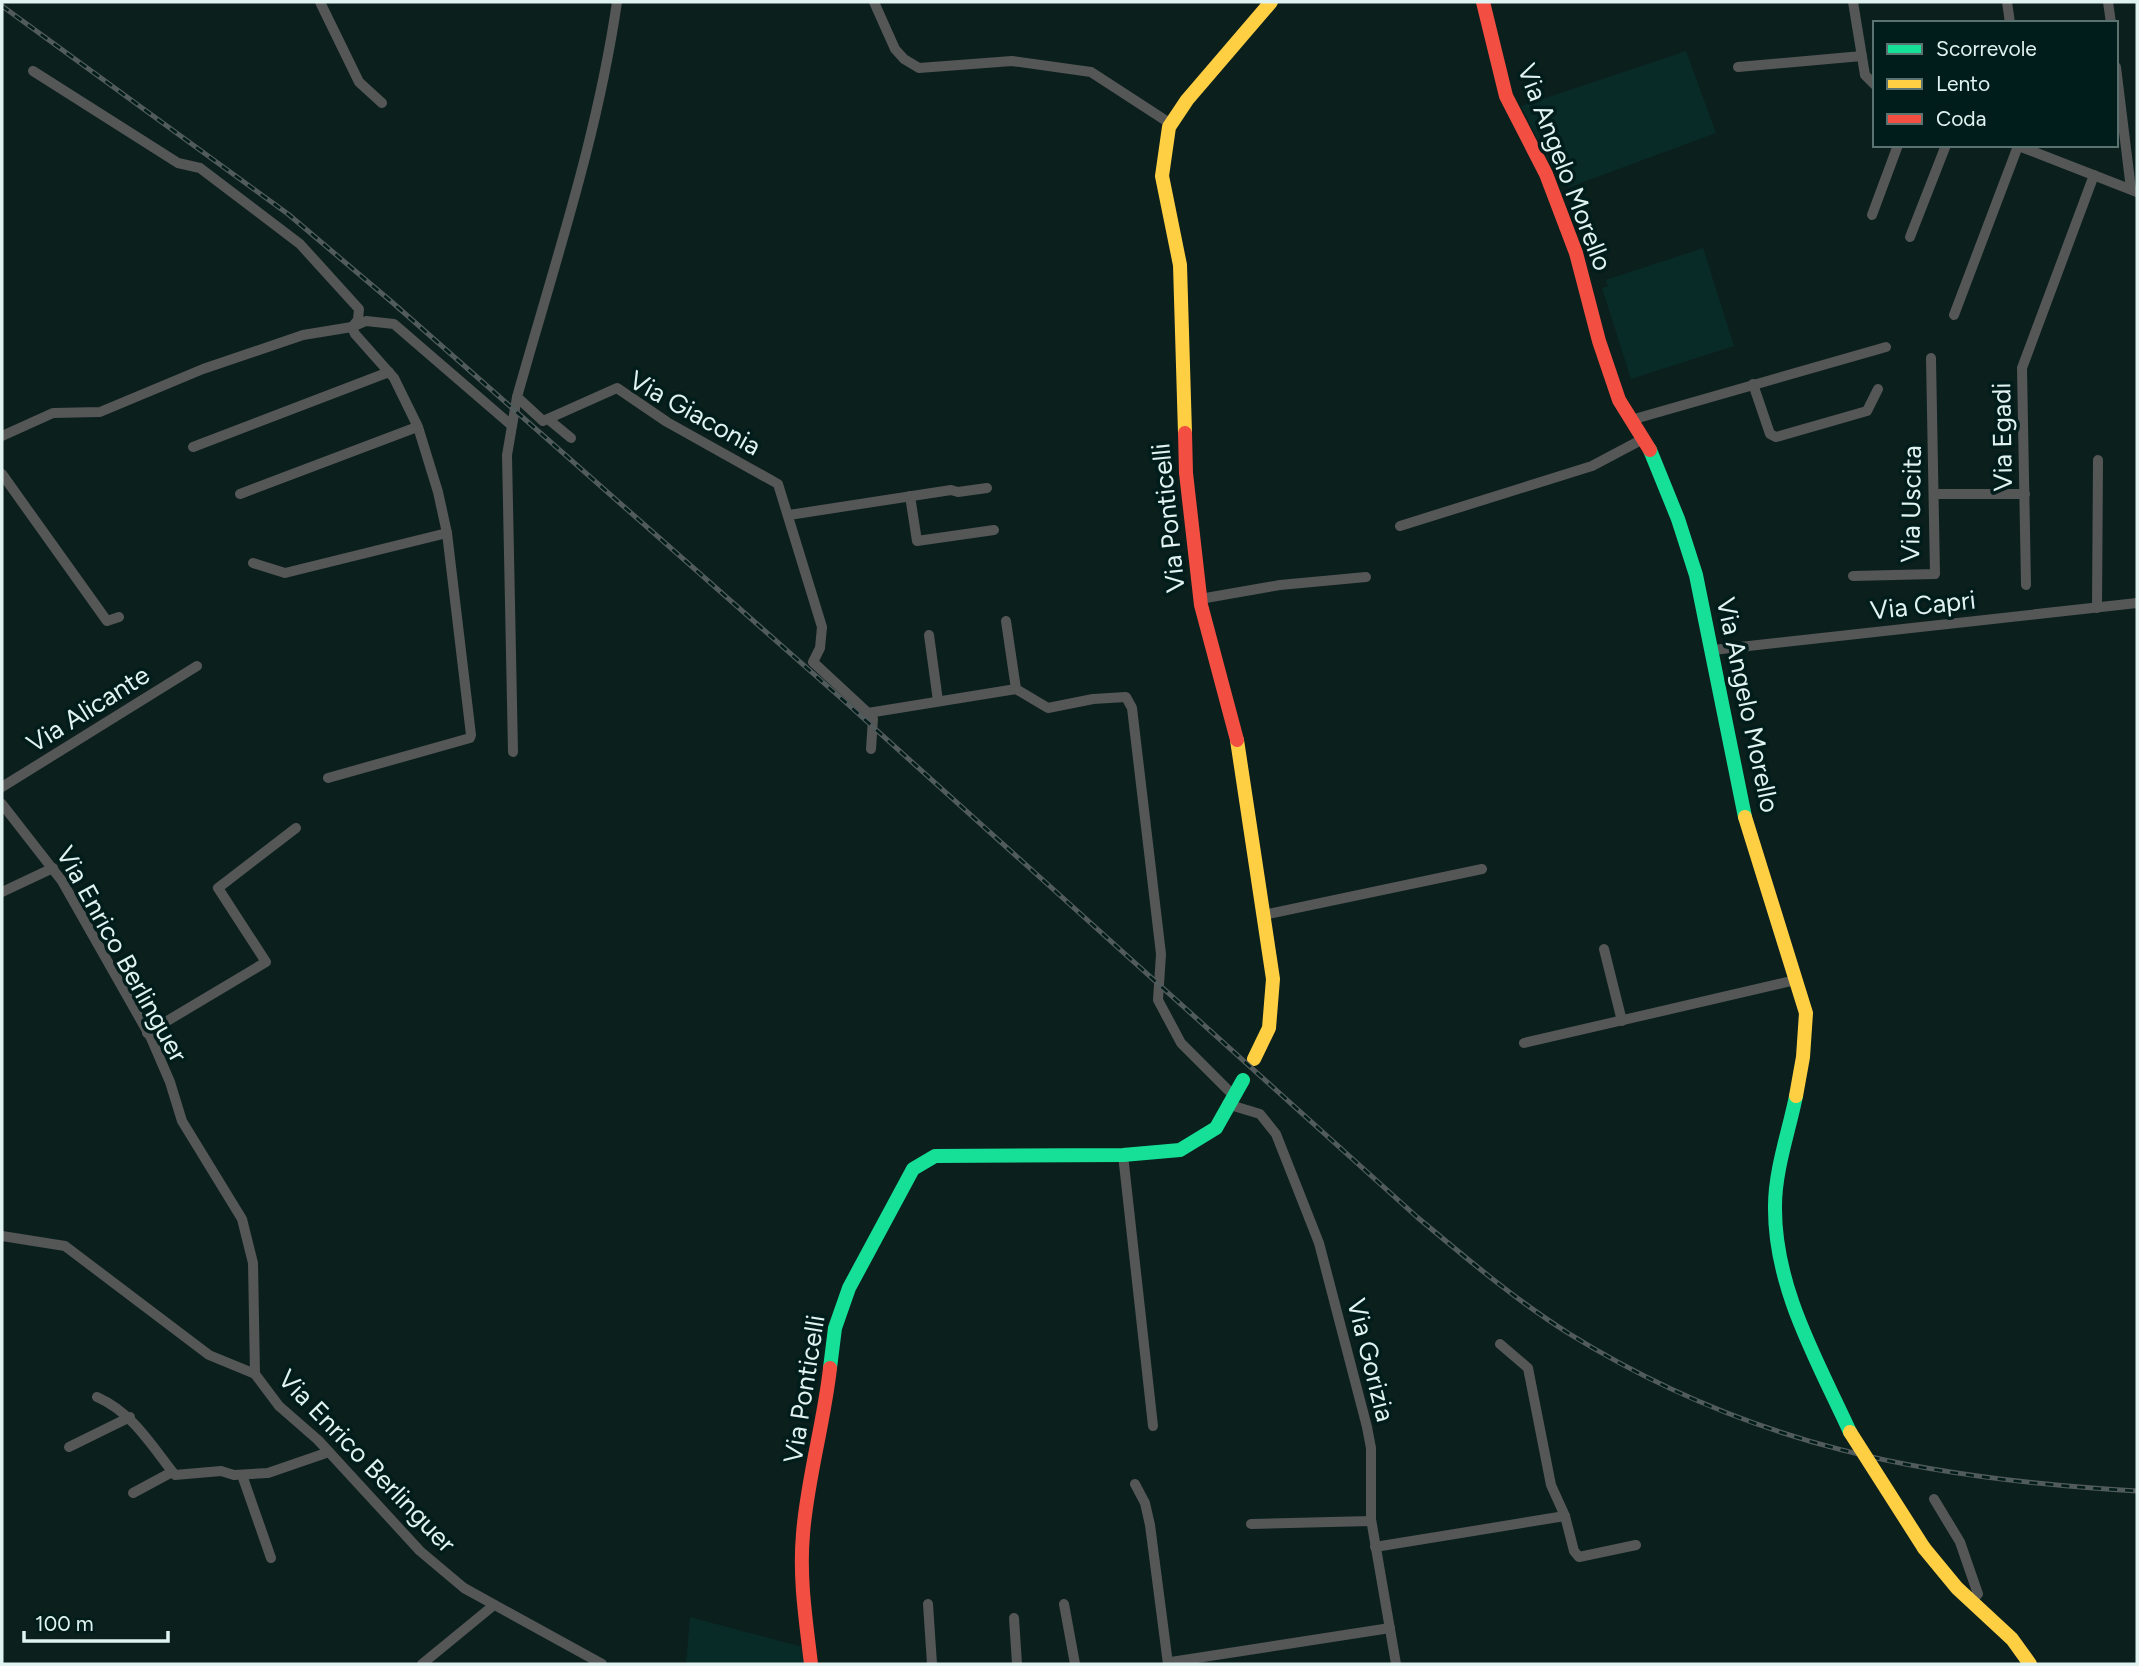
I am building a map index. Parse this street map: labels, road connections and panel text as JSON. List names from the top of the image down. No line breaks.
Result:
{"streets":{"street":["Via Angelo Morello","Via Giaconia","Via Egadi","Via Uscita","Via Ponticelli","Via Capri","Via Alicante","Via Enrico Berlinguer","Via Gorizia"]},"crossings":[["Via Angelo Morello","Via Capri"],["Via Ponticelli","Via Gorizia"]],"legend":["Scorrevole","Lento","Coda"],"scale_bar":"100 m"}
